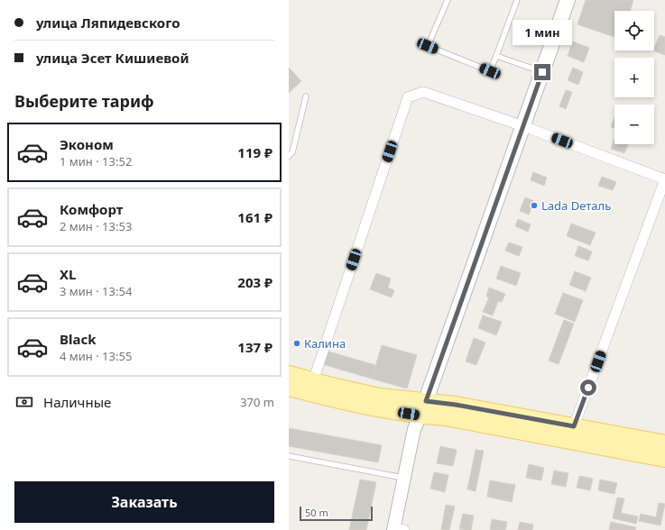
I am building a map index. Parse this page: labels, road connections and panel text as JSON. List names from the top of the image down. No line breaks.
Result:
{"places":["Lada Dеталь","Калина"],"scale_bar":"50 m","page":{"banner":["улица Ляпидевского","улица Эсет Кишиевой"],"map_buttons":["+","−"],"bubble":"1 мин","heading":"Выберите тариф","list":[{"name":"Эконом","note":"1 мин · 13:52","value":"119 ₽"},{"name":"Комфорт","note":"2 мин · 13:53","value":"161 ₽"},{"name":"XL","note":"3 мин · 13:54","value":"203 ₽"},{"name":"Black","note":"4 мин · 13:55","value":"137 ₽"}],"pay":["Наличные","370 m"],"buttons":"Заказать","scale":"50 m"}}
